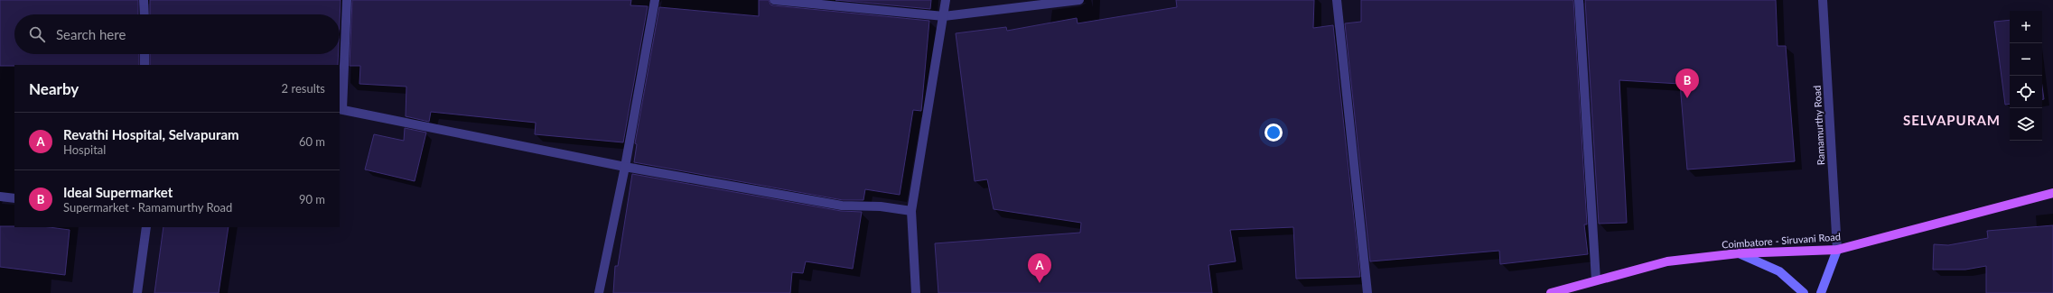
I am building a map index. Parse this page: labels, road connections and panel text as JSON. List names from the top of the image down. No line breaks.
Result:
{"streets":{"main road":["Coimbatore - Siruvani Road"],"street":["Ramamurthy Road"]},"crossings":[["Ramamurthy Road","Coimbatore - Siruvani Road"]],"districts":["SELVAPURAM"],"page":{"map_buttons":["+","−"],"search":"Search here","heading":["Nearby","2 results"],"pins":["B","A"],"list":[{"mark":"A","name":"Revathi Hospital, Selvapuram","note":"Hospital","value":"60 m"},{"mark":"B","name":"Ideal Supermarket","note":"Supermarket · Ramamurthy Road","value":"90 m"}]}}
